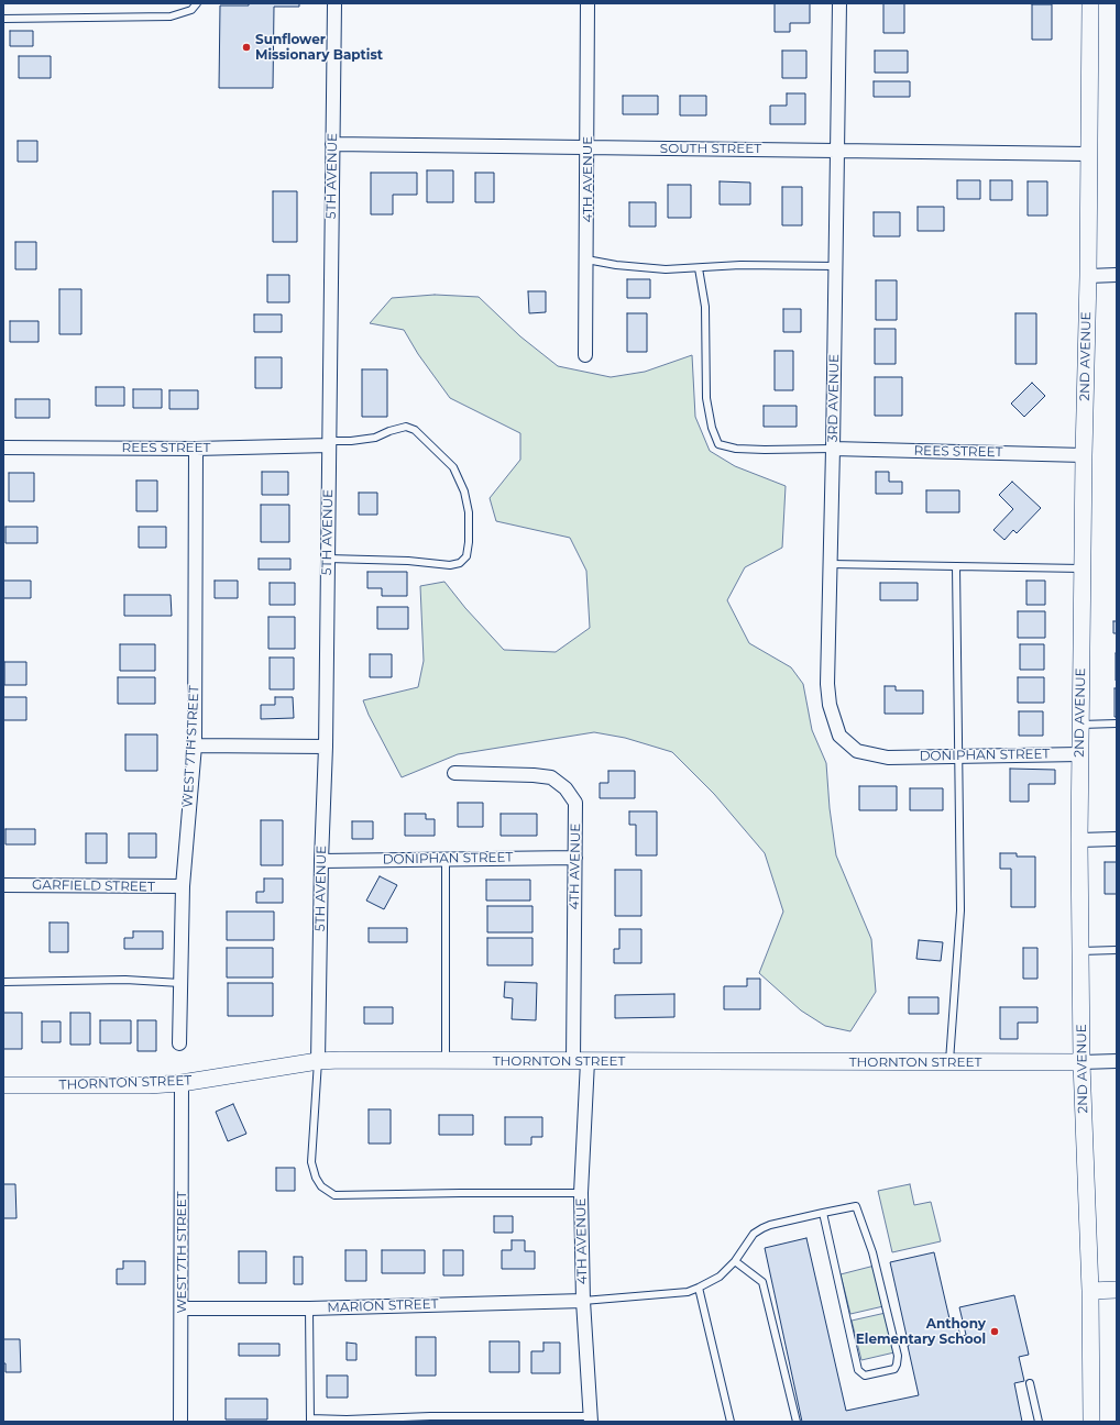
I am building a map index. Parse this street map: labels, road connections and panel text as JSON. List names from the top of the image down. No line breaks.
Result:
{"streets":{"street":["SOUTH STREET","5TH AVENUE","4TH AVENUE","2ND AVENUE","3RD AVENUE","REES STREET","WEST 7TH STREET","DONIPHAN STREET","GARFIELD STREET","THORNTON STREET","MARION STREET"]},"crossings":[["SOUTH STREET","5TH AVENUE"],["SOUTH STREET","4TH AVENUE"],["SOUTH STREET","2ND AVENUE"],["SOUTH STREET","3RD AVENUE"],["5TH AVENUE","REES STREET"],["5TH AVENUE","DONIPHAN STREET"],["5TH AVENUE","THORNTON STREET"],["4TH AVENUE","DONIPHAN STREET"],["4TH AVENUE","THORNTON STREET"],["4TH AVENUE","MARION STREET"],["2ND AVENUE","REES STREET"],["2ND AVENUE","DONIPHAN STREET"],["2ND AVENUE","THORNTON STREET"],["3RD AVENUE","REES STREET"],["3RD AVENUE","DONIPHAN STREET"],["REES STREET","WEST 7TH STREET"],["WEST 7TH STREET","GARFIELD STREET"],["WEST 7TH STREET","THORNTON STREET"],["WEST 7TH STREET","MARION STREET"]],"places":["Sunflower Missionary Baptist","Anthony Elementary School"]}
